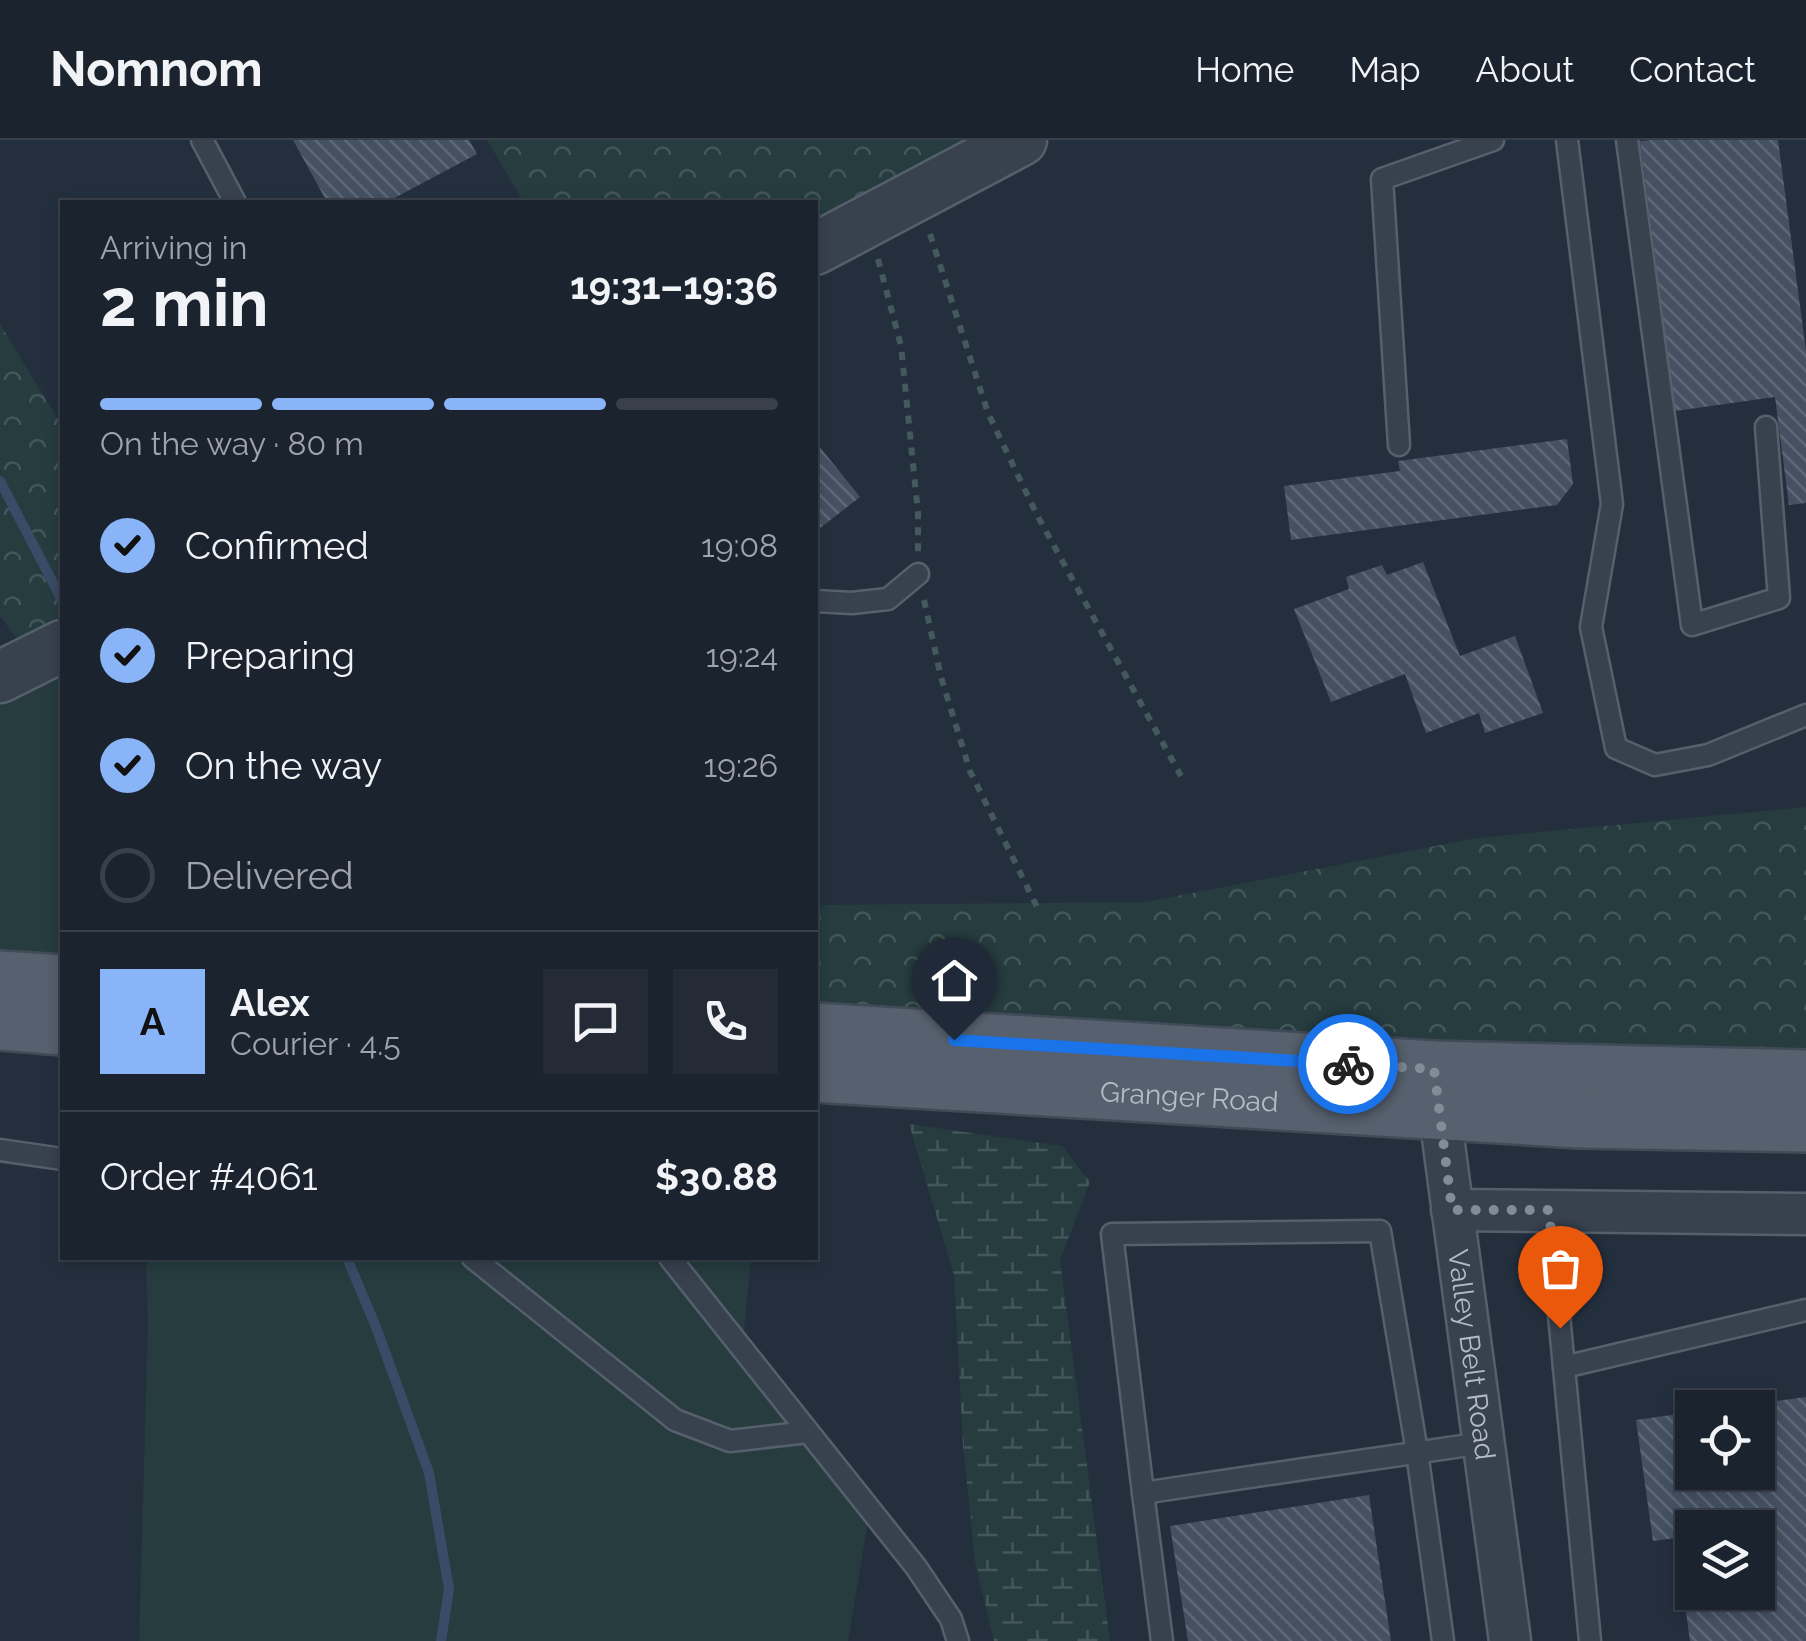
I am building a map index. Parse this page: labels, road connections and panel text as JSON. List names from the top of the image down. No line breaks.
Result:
{"streets":{"main road":["Granger Road"],"street":["Valley Belt Road"]},"crossings":[["Granger Road","Valley Belt Road"]],"page":{"header":"Nomnom","nav":["Home","Map","About","Contact"],"heading":["2 min","Arriving in","19:31–19:36"],"panel":["Alex","Courier · 4.5","Order #4061","$30.88"],"bar":"On the way · 80 m","list":[["Confirmed","19:08"],["Preparing","19:24"],["On the way","19:26"],"Delivered"],"round":"A"}}
